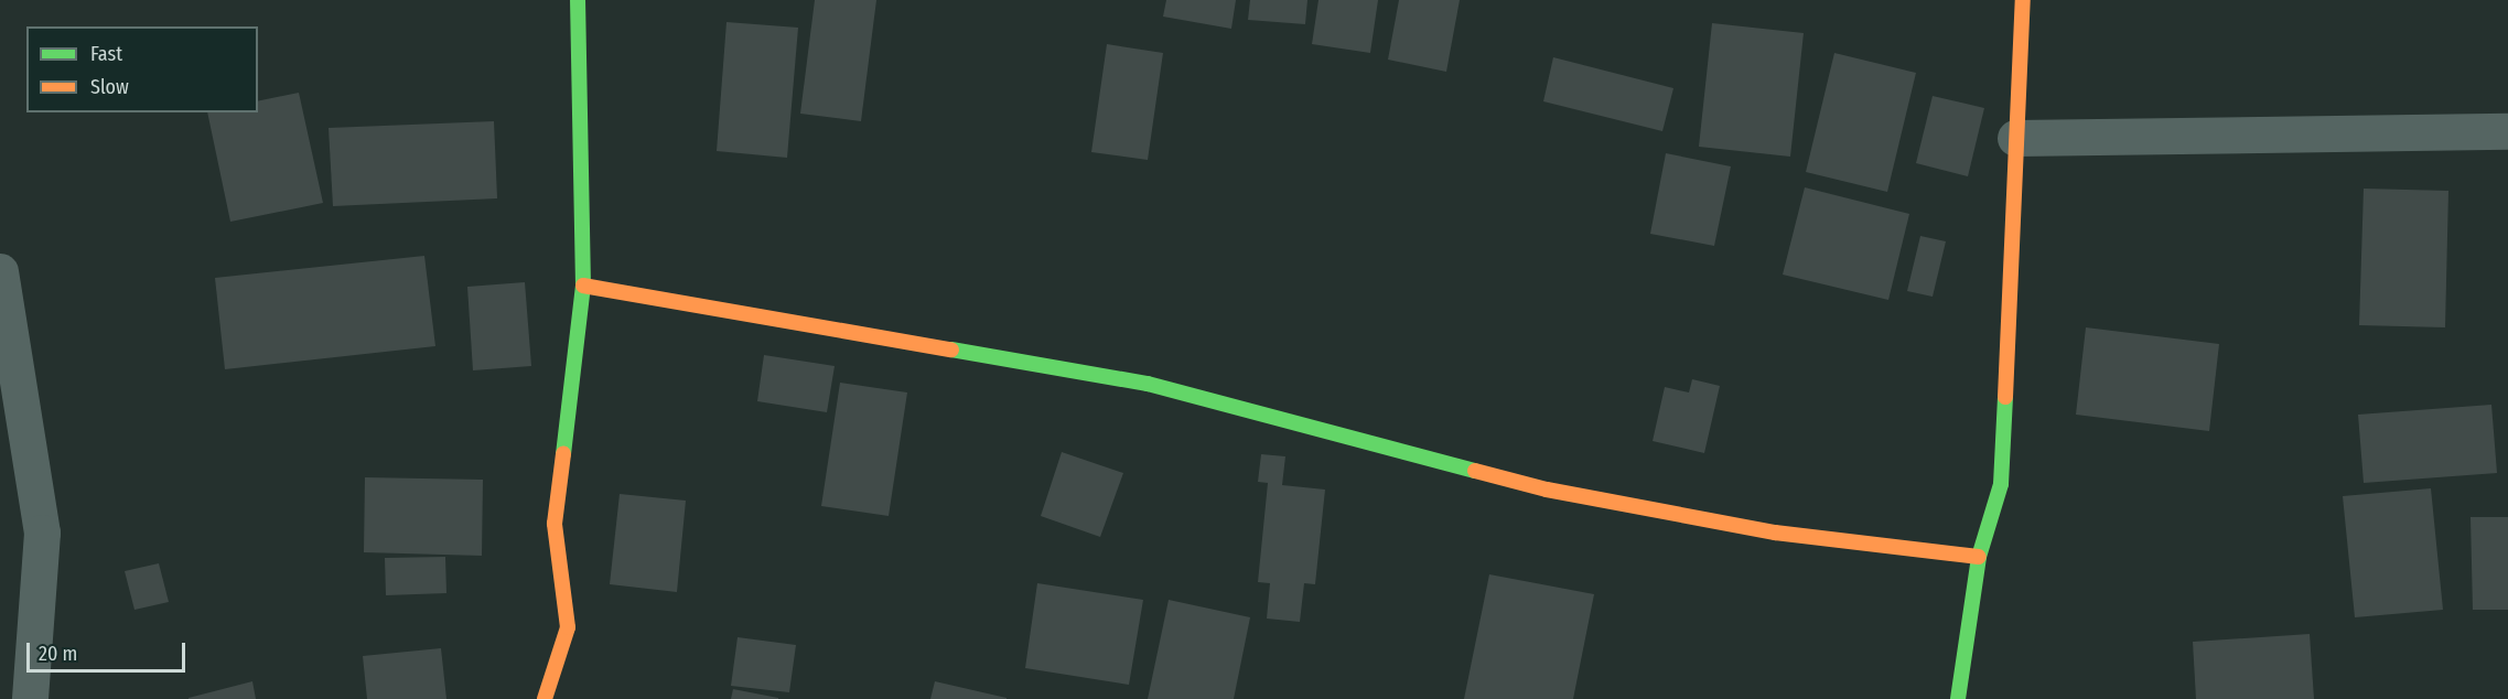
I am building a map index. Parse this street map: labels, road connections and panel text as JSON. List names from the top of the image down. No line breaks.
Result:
{"legend":["Fast","Slow"],"scale_bar":"20 m"}
